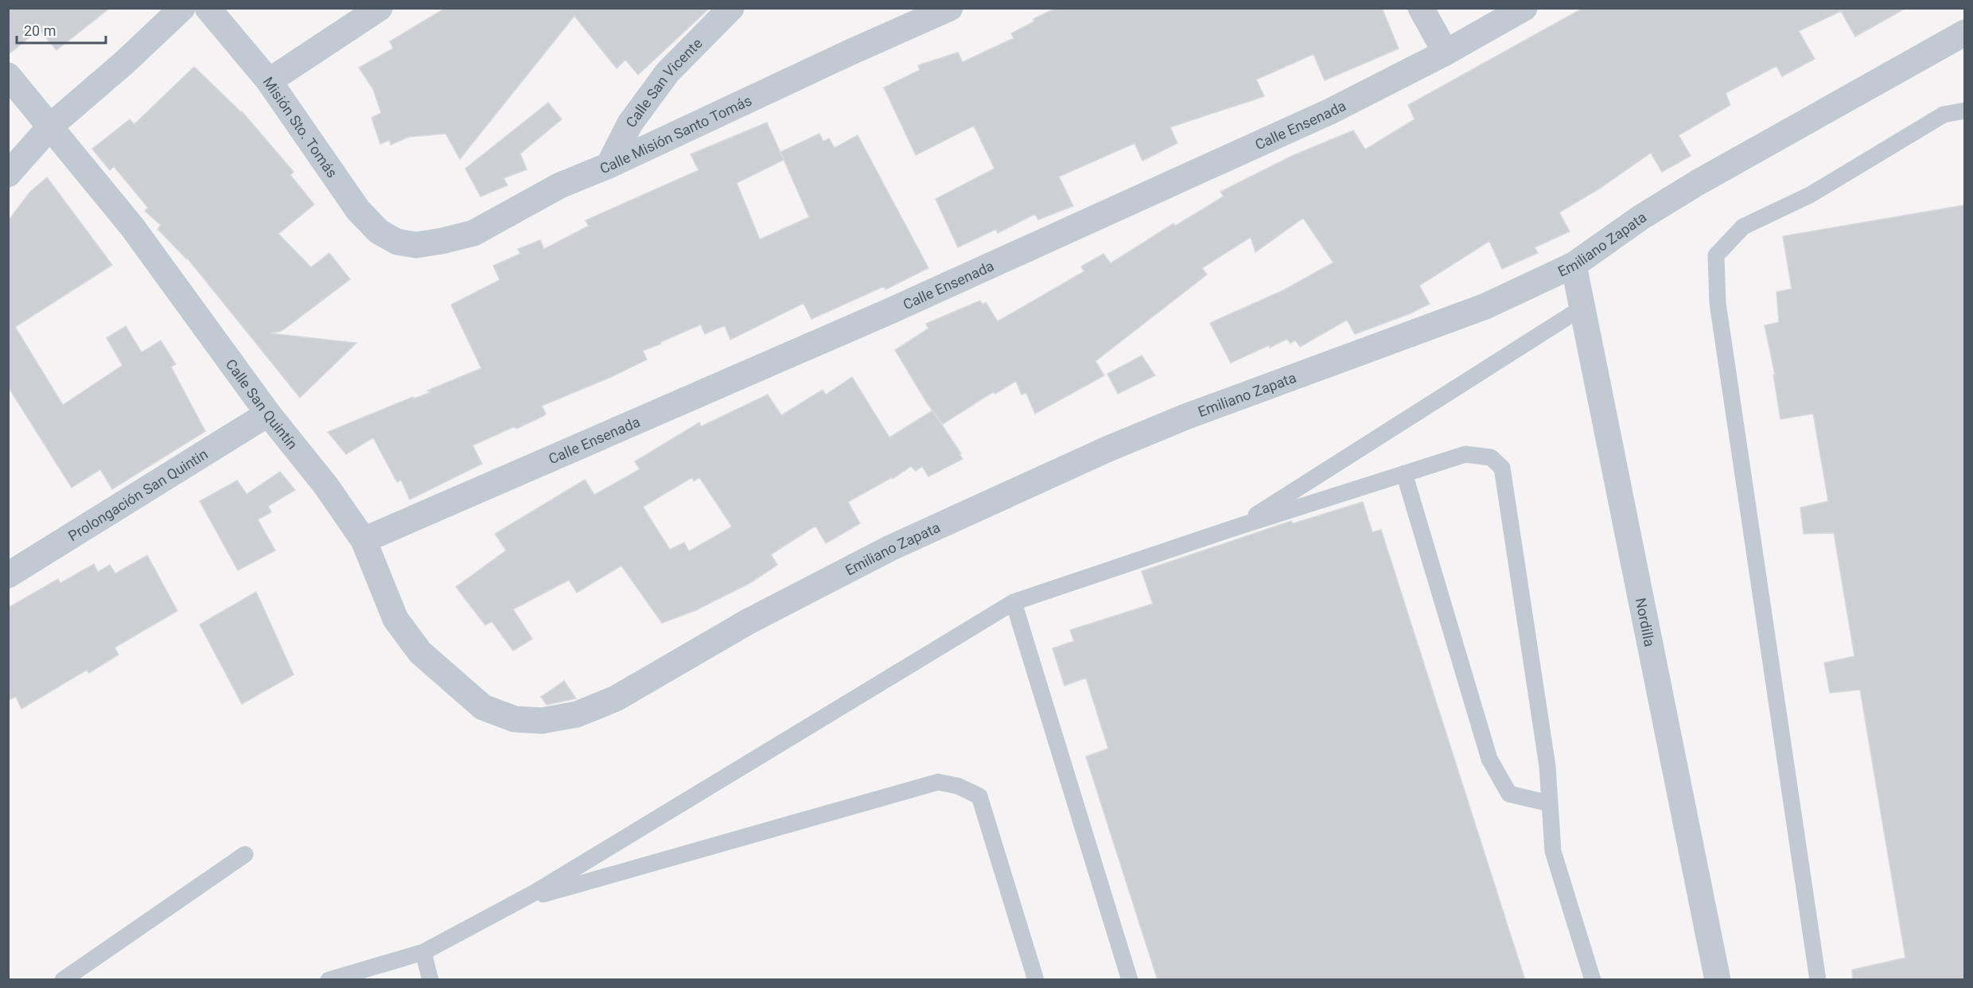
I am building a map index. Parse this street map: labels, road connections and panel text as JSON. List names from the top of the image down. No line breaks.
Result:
{"streets":{"street":["Calle San Vicente","Calle Ensenada","Misión Sto. Tomás","Calle Misión Santo Tomás","Emiliano Zapata","Calle San Quintín","Prolongación San Quintin","Nordilla"]},"crossings":[["Calle San Vicente","Calle Misión Santo Tomás"],["Calle Ensenada","Calle San Quintín"],["Misión Sto. Tomás","Calle Misión Santo Tomás"],["Emiliano Zapata","Calle San Quintín"],["Emiliano Zapata","Nordilla"],["Calle San Quintín","Prolongación San Quintin"]],"scale_bar":"20 m"}
